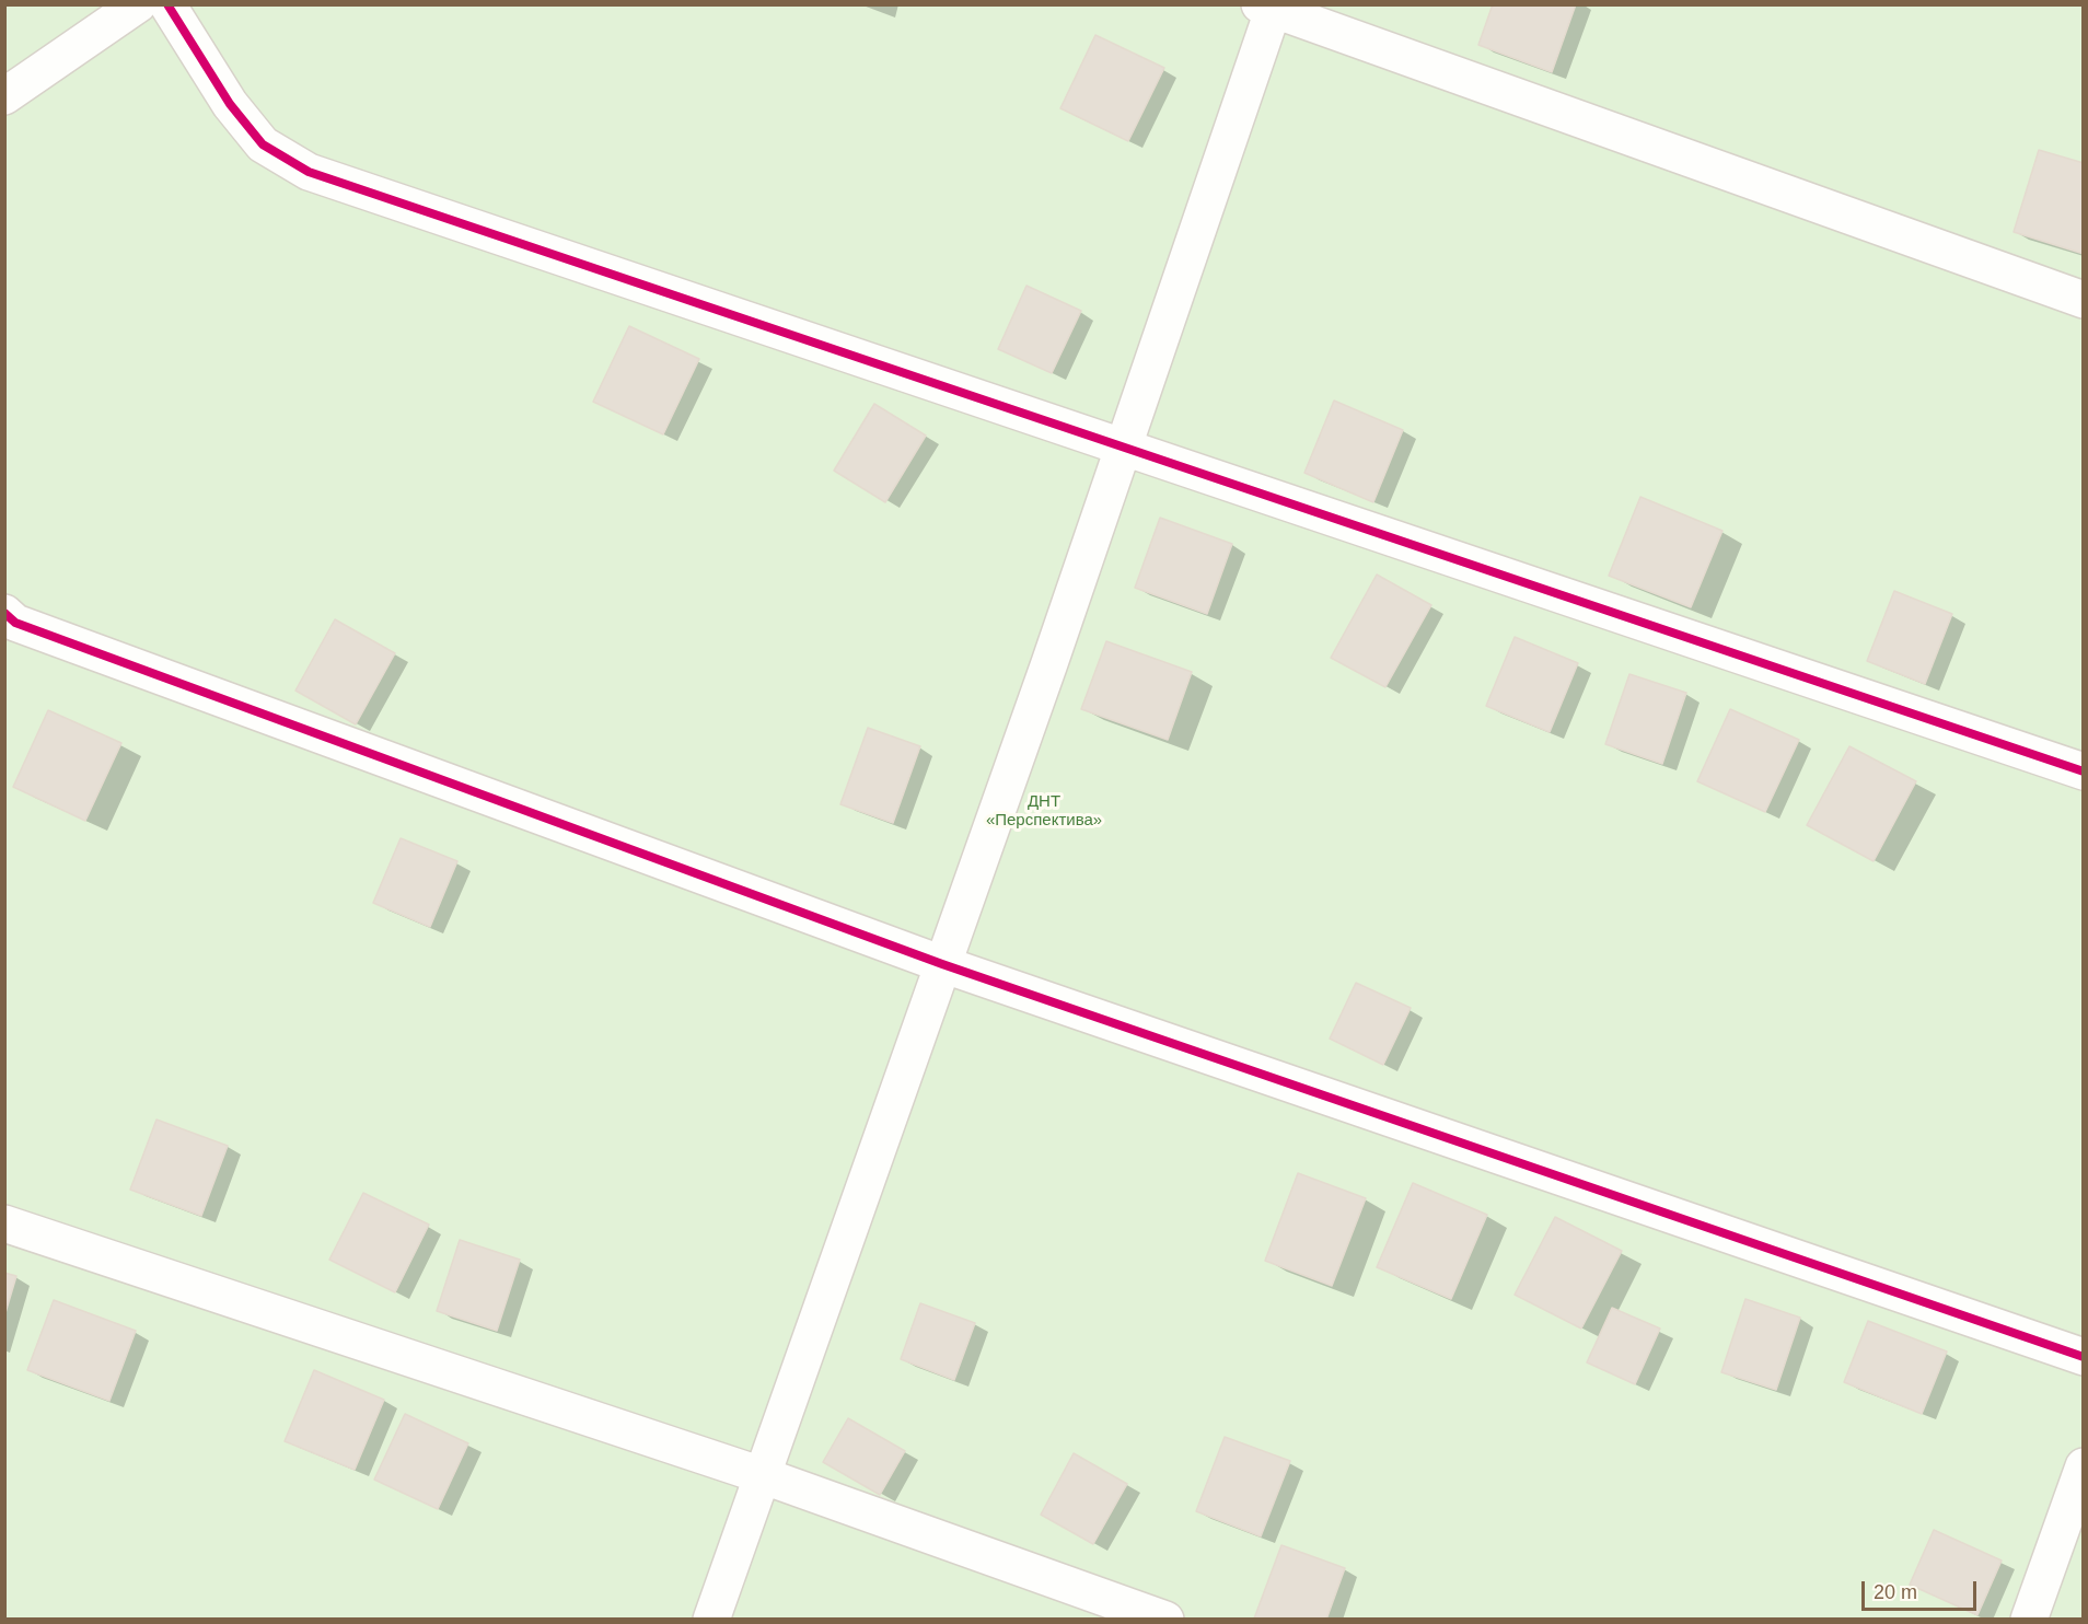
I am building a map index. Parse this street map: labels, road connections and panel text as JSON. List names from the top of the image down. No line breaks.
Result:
{"parks":["ДНТ «Перспектива»"],"scale_bar":"20 m"}
